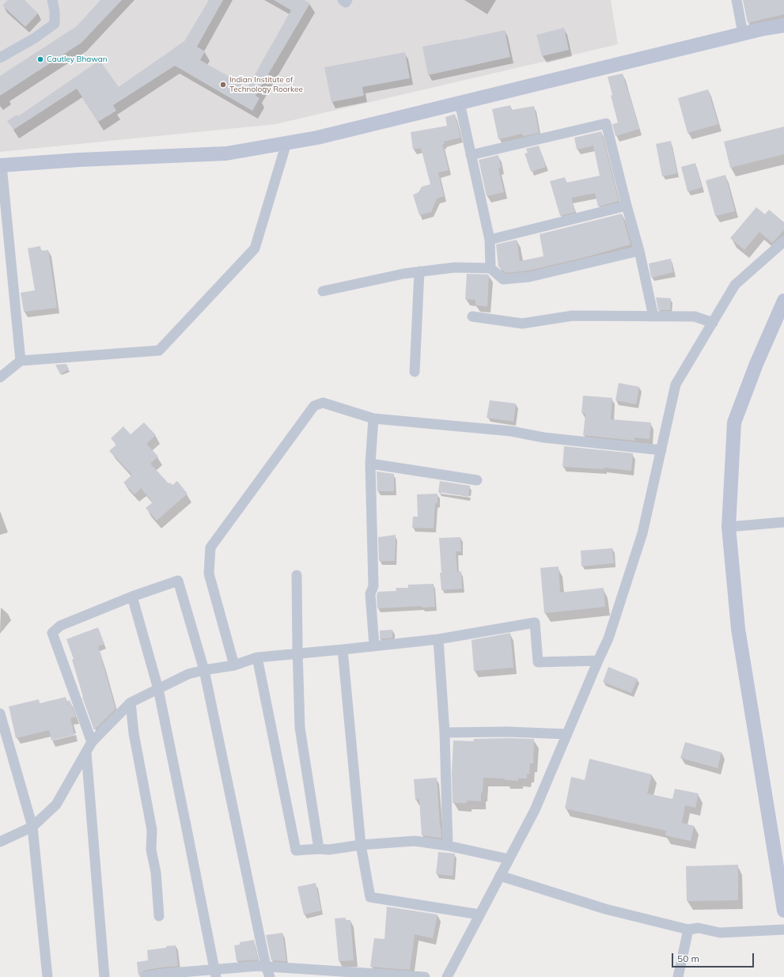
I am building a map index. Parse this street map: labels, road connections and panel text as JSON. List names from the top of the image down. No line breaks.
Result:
{"places":["Cautley Bhawan","Indian Institute of Technology Roorkee"],"scale_bar":"50 m"}
